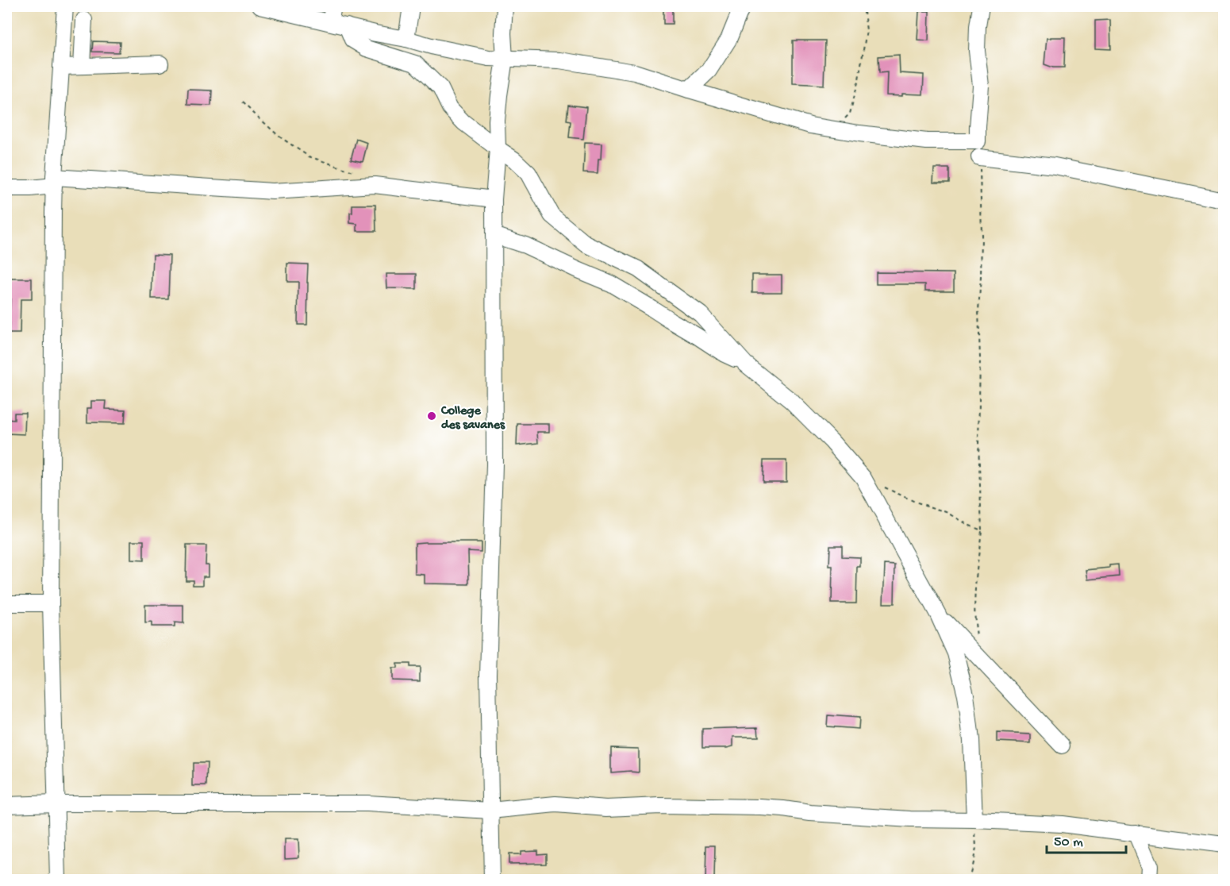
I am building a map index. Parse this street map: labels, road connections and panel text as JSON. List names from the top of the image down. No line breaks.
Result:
{"places":["College des savanes"],"scale_bar":"50 m"}
